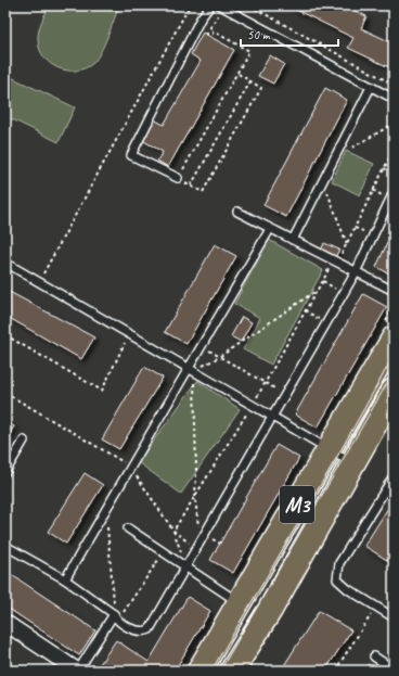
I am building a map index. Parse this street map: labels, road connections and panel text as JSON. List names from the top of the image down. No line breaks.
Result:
{"streets":{"main road":["М3"]},"scale_bar":"50 m"}
